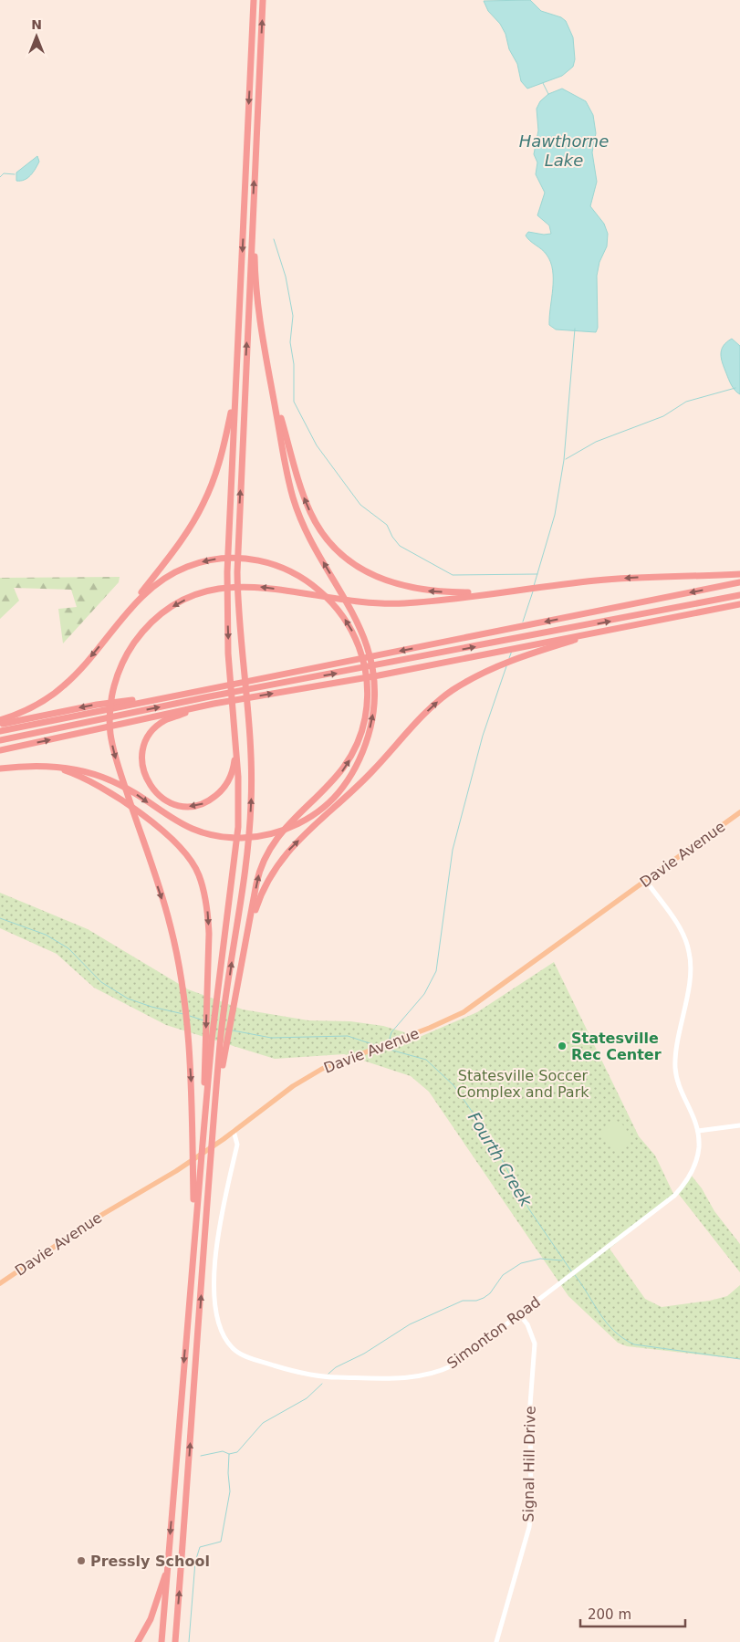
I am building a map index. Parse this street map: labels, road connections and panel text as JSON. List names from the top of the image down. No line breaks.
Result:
{"streets":{"main road":["Davie Avenue"],"street":["Simonton Road","Signal Hill Drive"]},"crossings":[["Davie Avenue","Simonton Road"],["Simonton Road","Signal Hill Drive"]],"water":["Hawthorne Lake","Fourth Creek"],"parks":["Statesville Soccer Complex and Park"],"places":["Statesville Rec Center","Pressly School"],"scale_bar":"200 m","north":"top"}
